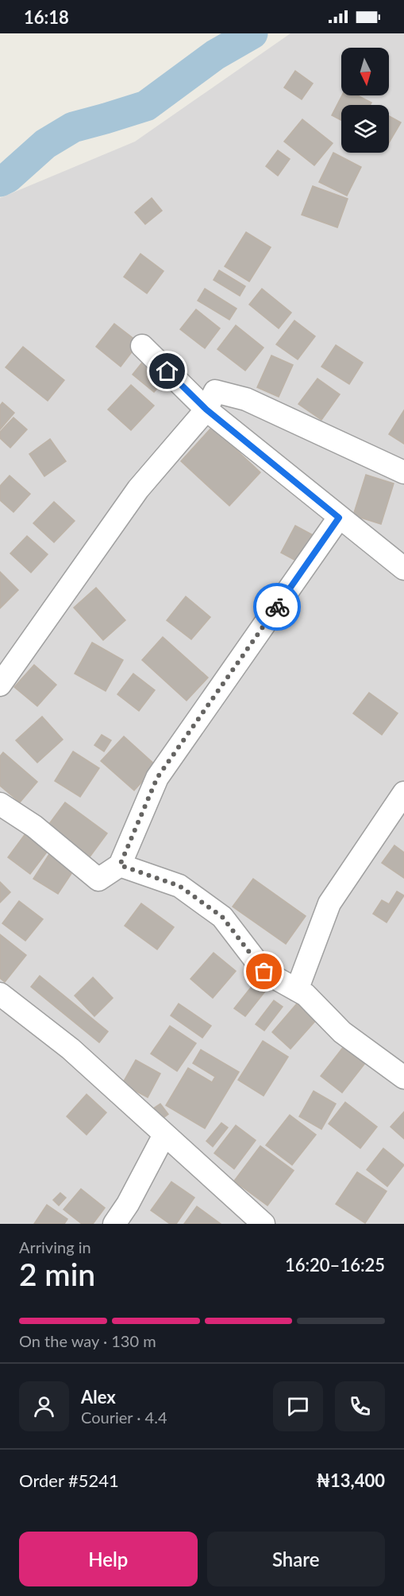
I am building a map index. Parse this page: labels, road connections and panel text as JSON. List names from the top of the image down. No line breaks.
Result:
{"north":"bottom","page":{"status":"16:18","heading":["2 min","Arriving in","16:20–16:25"],"panel":["Alex","Courier · 4.4","Order #5241","₦13,400"],"bar":"On the way · 130 m","buttons":["Help","Share"]}}
